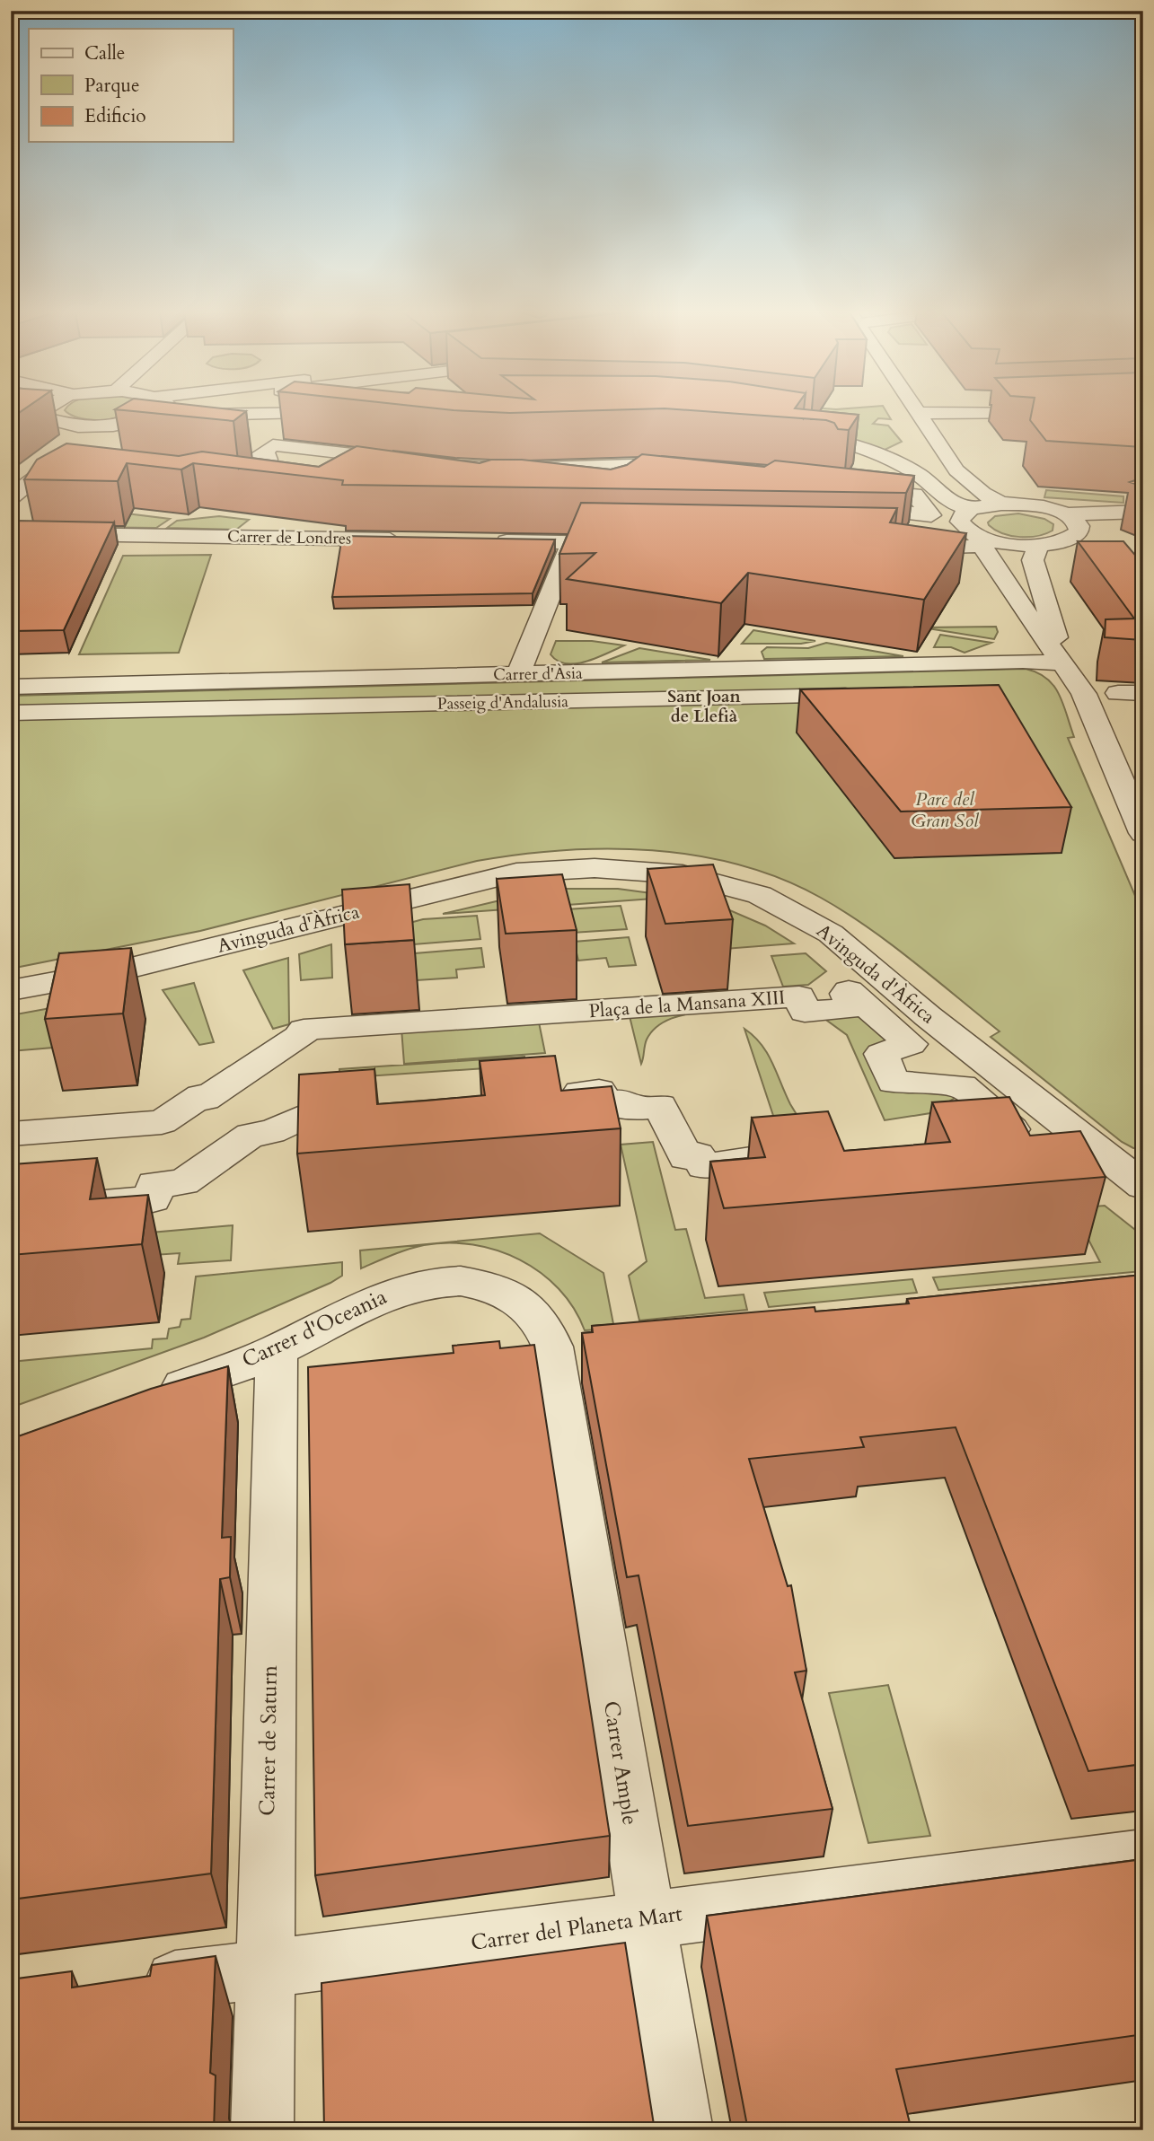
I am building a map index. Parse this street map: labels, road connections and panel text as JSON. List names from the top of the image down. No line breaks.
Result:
{"streets":{"street":["Carrer de Londres","Carrer d'Àsia","Passeig d'Andalusia","Avinguda d'Àfrica","Plaça de la Mansana XIII","Carrer d'Oceania","Carrer de Saturn","Carrer Ample","Carrer del Planeta Mart"]},"crossings":[["Carrer d'Oceania","Carrer de Saturn"],["Carrer d'Oceania","Carrer Ample"],["Carrer de Saturn","Carrer del Planeta Mart"],["Carrer Ample","Carrer del Planeta Mart"]],"districts":["Sant Joan de Llefià"],"parks":["Parc del Gran Sol"],"legend":["Calle","Parque","Edificio"]}
